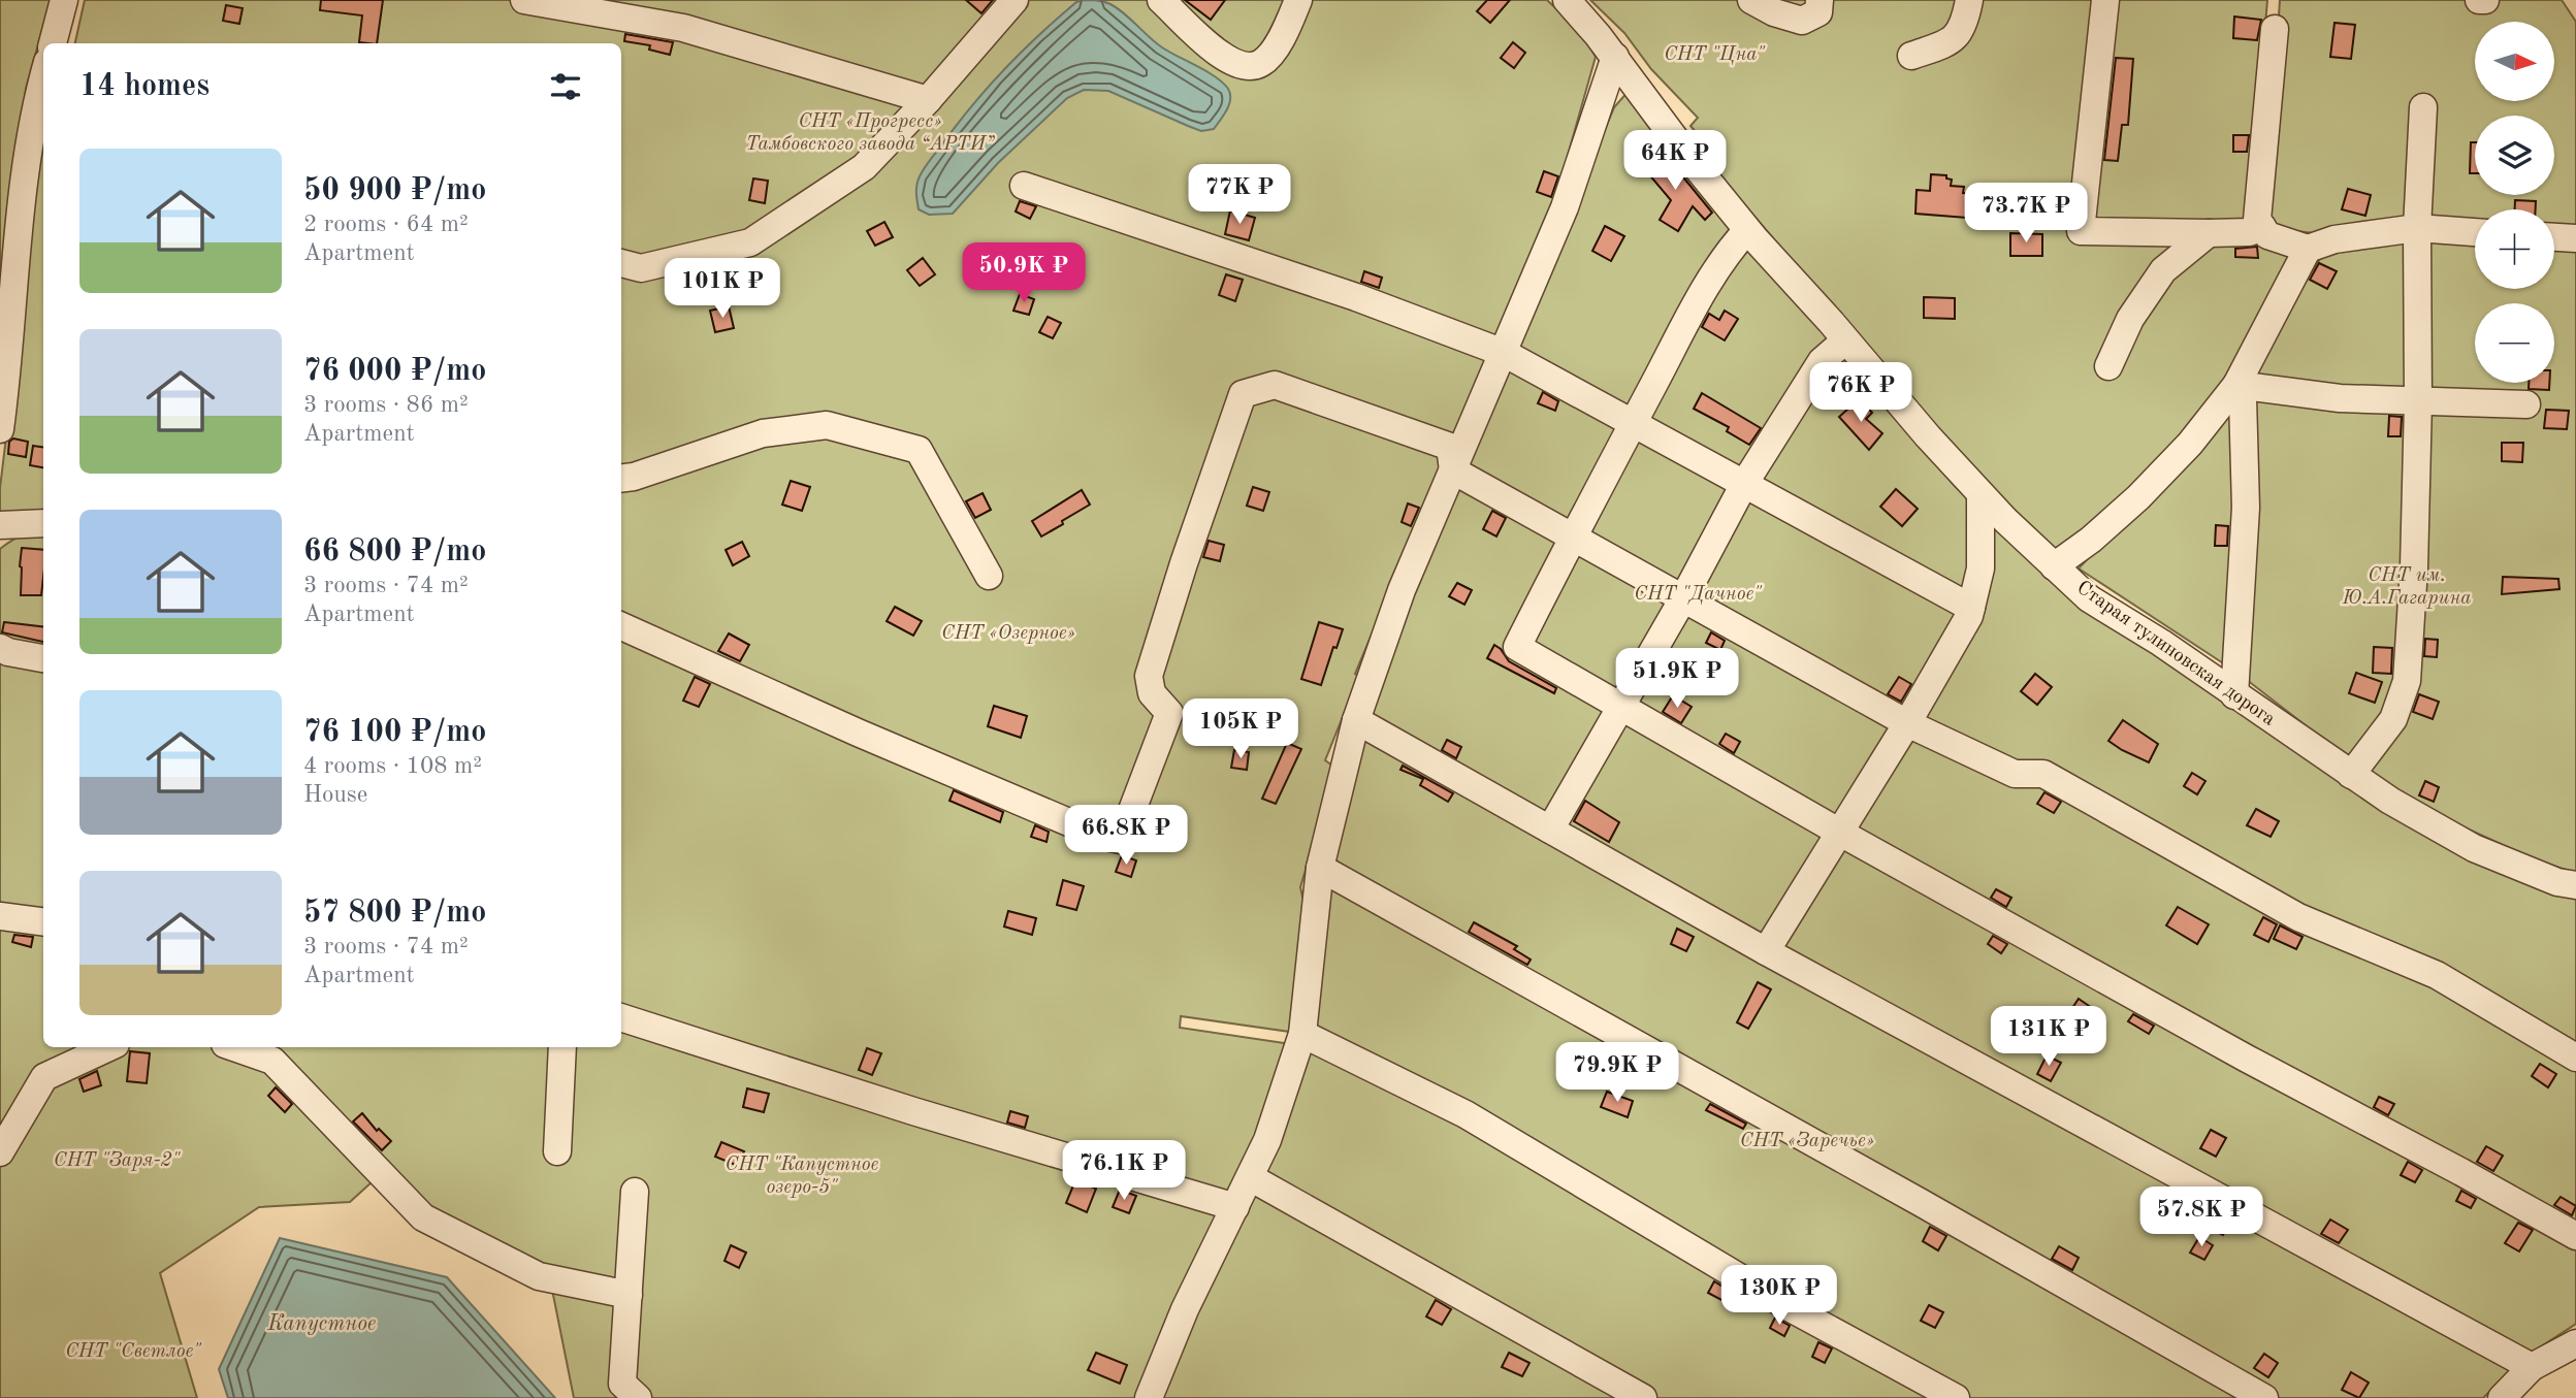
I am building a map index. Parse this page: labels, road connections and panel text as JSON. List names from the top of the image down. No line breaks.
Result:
{"streets":{"street":["Старая тулиновская дорога"]},"water":["Капустное"],"parks":["СНТ \"Цна\"","СНТ «Прогресс» Тамбовского завода “АРТИ”","СНТ им. Ю.А.Гагарина","СНТ \"Дачное\"","СНТ «Озерное»","СНТ «Заречье»","СНТ \"Заря-2\"","СНТ \"Капустное озеро-5\"","СНТ \"Светлое\""],"north":"right","page":{"map_buttons":["+","−"],"heading":"14 homes","price":["64K ₽","77K ₽","73.7K ₽","50.9K ₽","101K ₽","76K ₽","51.9K ₽","105K ₽","66.8K ₽","131K ₽","79.9K ₽","76.1K ₽","57.8K ₽","130K ₽"],"list":[{"name":"50 900 ₽/mo","note":"2 rooms · 64 m² · Apartment"},{"name":"76 000 ₽/mo","note":"3 rooms · 86 m² · Apartment"},{"name":"66 800 ₽/mo","note":"3 rooms · 74 m² · Apartment"},{"name":"76 100 ₽/mo","note":"4 rooms · 108 m² · House"},{"name":"57 800 ₽/mo","note":"3 rooms · 74 m² · Apartment"}]}}
